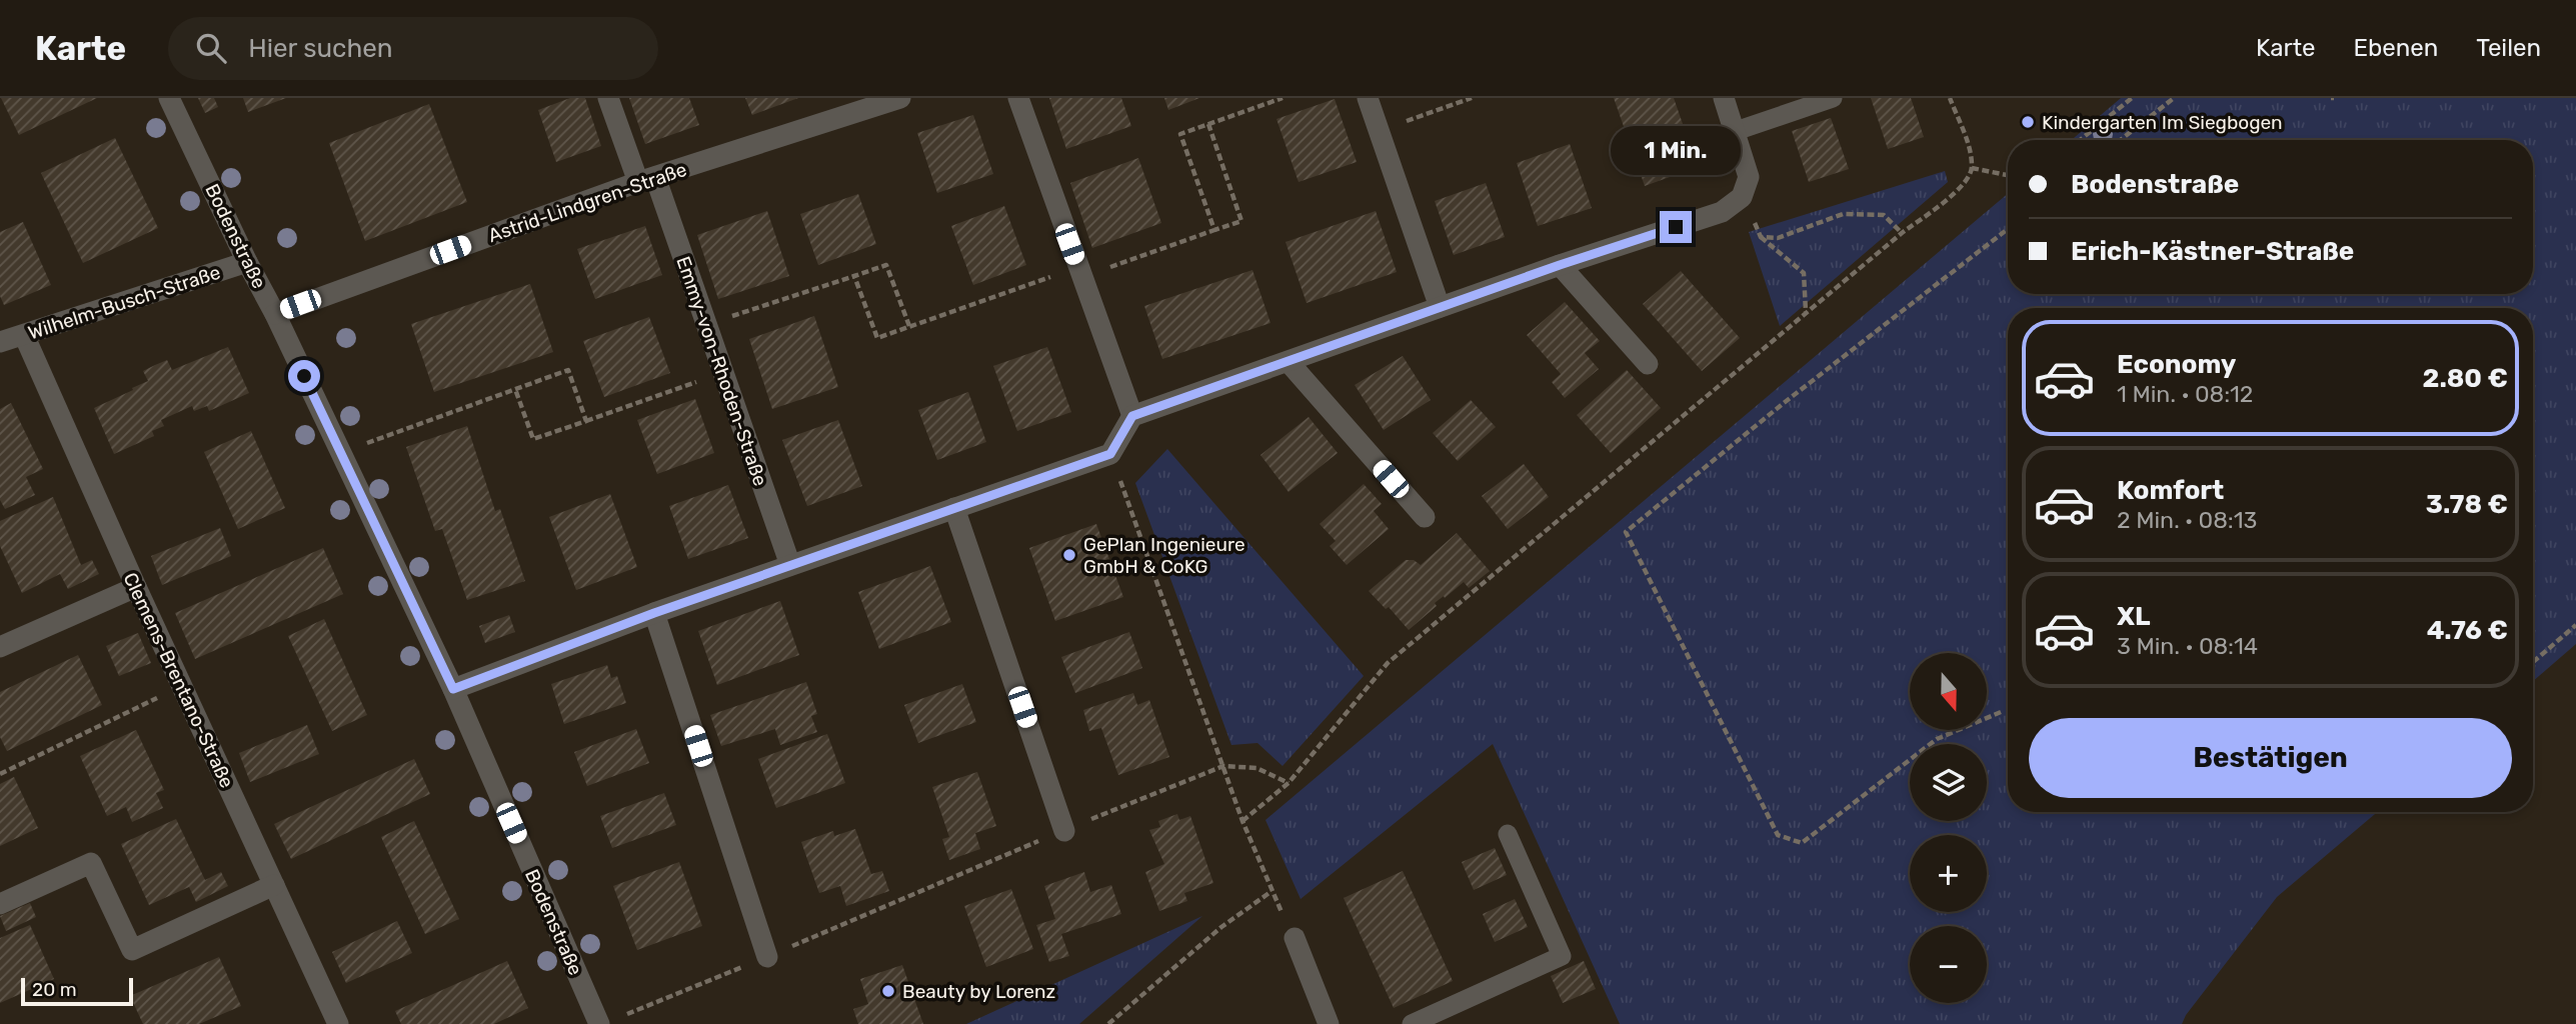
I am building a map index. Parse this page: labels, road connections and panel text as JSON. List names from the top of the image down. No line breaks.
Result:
{"streets":{"street":["Astrid-Lindgren-Straße","Bodenstraße","Wilhelm-Busch-Straße","Emmy-von-Rhoden-Straße","Clemens-Brentano-Straße"]},"crossings":[["Astrid-Lindgren-Straße","Bodenstraße"],["Astrid-Lindgren-Straße","Emmy-von-Rhoden-Straße"],["Bodenstraße","Wilhelm-Busch-Straße"],["Wilhelm-Busch-Straße","Clemens-Brentano-Straße"]],"places":["Kindergarten Im Siegbogen","GePlan Ingenieure GmbH & CoKG","Beauty by Lorenz"],"scale_bar":"20 m","north":"bottom","page":{"header":"Karte","search":"Hier suchen","nav":["Karte","Ebenen","Teilen"],"bubble":"1 Min.","banner":["Bodenstraße","Erich-Kästner-Straße"],"list":[{"name":"Economy","note":"1 Min. · 08:12","value":"2.80 €"},{"name":"Komfort","note":"2 Min. · 08:13","value":"3.78 €"},{"name":"XL","note":"3 Min. · 08:14","value":"4.76 €"}],"map_buttons":["+","−"],"buttons":"Bestätigen","scale":"20 m"}}
